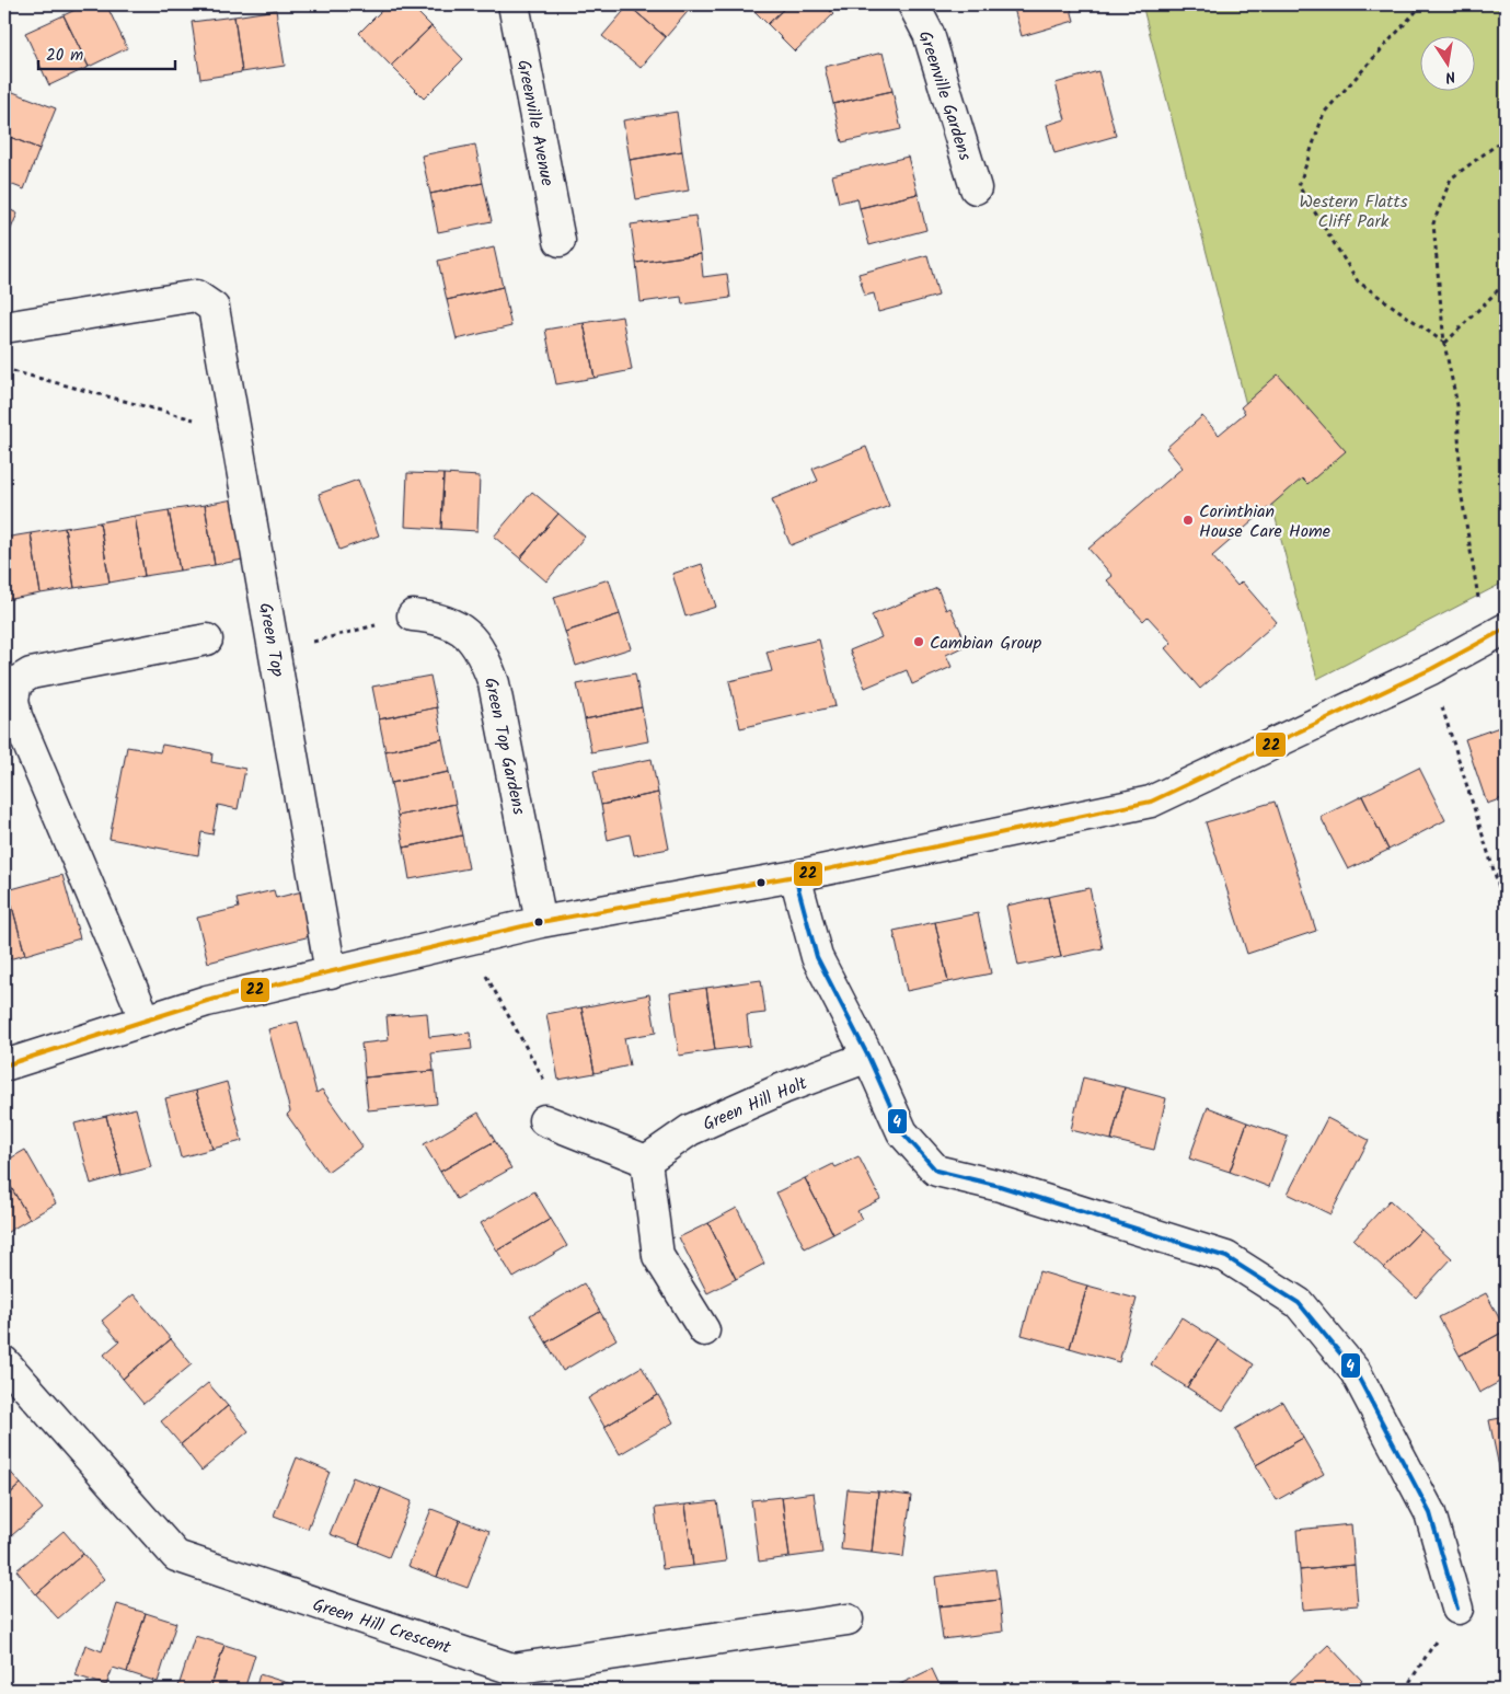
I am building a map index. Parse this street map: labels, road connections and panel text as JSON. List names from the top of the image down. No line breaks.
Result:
{"streets":{"street":["Greenville Gardens","Greenville Avenue","Green Top","Green Top Gardens","Green Hill Holt","Green Hill Crescent"]},"parks":["Western Flatts Cliff Park"],"places":["Corinthian House Care Home","Cambian Group"],"lines":["transit line 22","transit line 4"],"scale_bar":"20 m","north":"bottom"}
